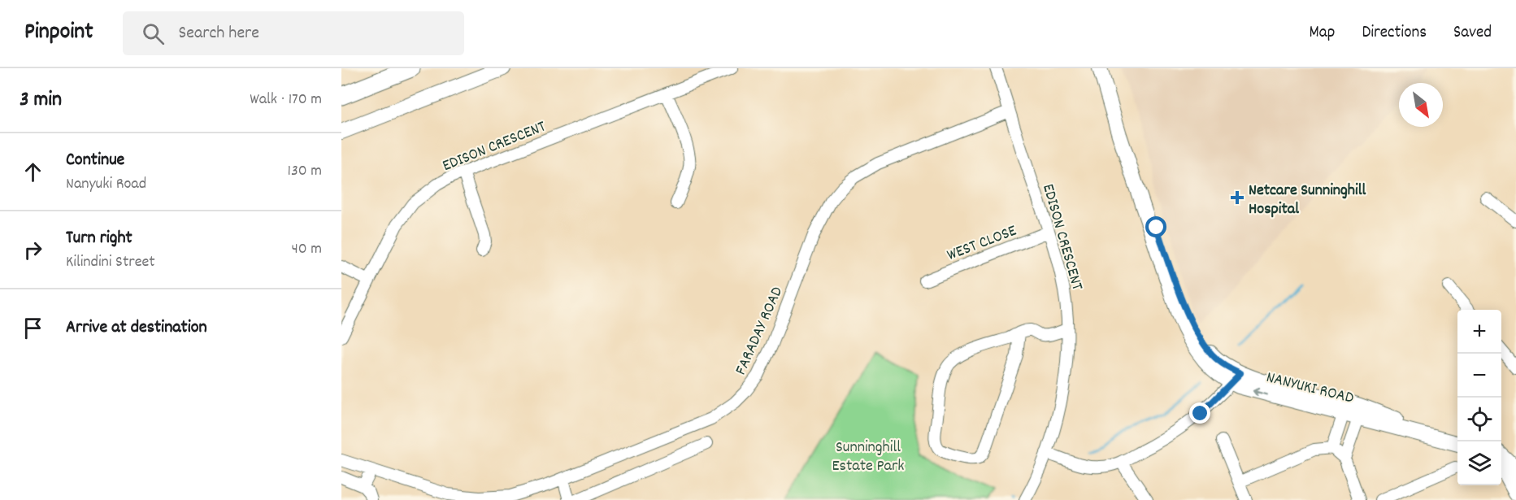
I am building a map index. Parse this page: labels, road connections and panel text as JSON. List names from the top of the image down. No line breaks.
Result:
{"streets":{"main road":["NANYUKI ROAD"],"street":["EDISON CRESCENT","WEST CLOSE","FARADAY ROAD"]},"crossings":[["EDISON CRESCENT","WEST CLOSE"],["EDISON CRESCENT","FARADAY ROAD"]],"parks":["Sunninghill Estate Park"],"places":{"health":["Netcare Sunninghill Hospital"]},"north":"bottom right","page":{"header":"Pinpoint","search":"Search here","nav":["Map","Directions","Saved"],"heading":["3 min","Walk · 170 m"],"list":[["Continue","Nanyuki Road","130 m"],["Turn right","Kilindini Street","40 m"],"Arrive at destination"],"map_buttons":["+","−"]}}
